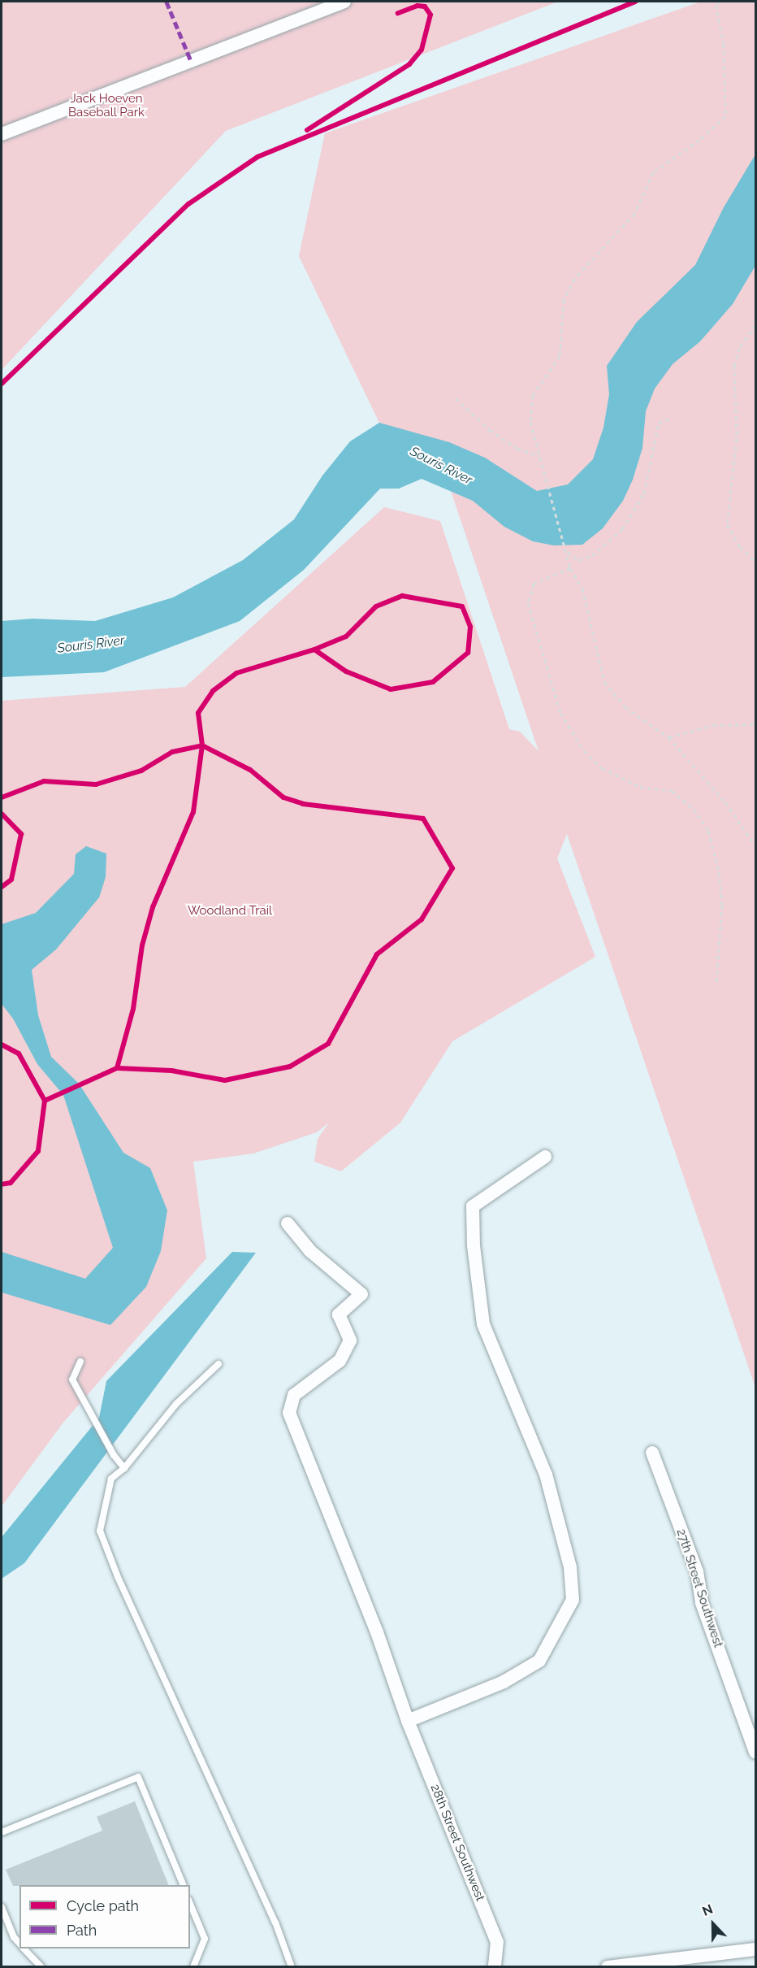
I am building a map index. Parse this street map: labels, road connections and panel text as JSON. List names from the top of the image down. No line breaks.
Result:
{"streets":{"street":["27th Street Southwest","28th Street Southwest"]},"water":["Souris River"],"parks":["Jack Hoeven Baseball Park","Woodland Trail"],"legend":["Cycle path","Path"],"north":"top"}
